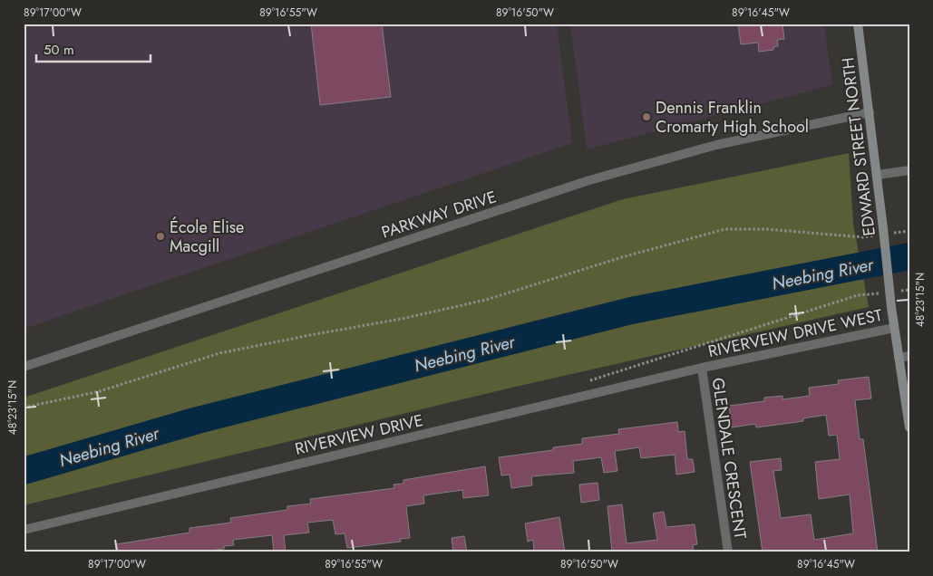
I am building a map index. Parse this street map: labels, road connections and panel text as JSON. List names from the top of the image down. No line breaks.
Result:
{"streets":{"main road":["EDWARD STREET NORTH"],"street":["PARKWAY DRIVE","RIVERVEIW DRIVE WEST","RIVERVIEW DRIVE","GLENDALE CRESCENT"]},"crossings":[["EDWARD STREET NORTH","PARKWAY DRIVE"],["EDWARD STREET NORTH","RIVERVEIW DRIVE WEST"],["RIVERVEIW DRIVE WEST","RIVERVIEW DRIVE"],["RIVERVEIW DRIVE WEST","GLENDALE CRESCENT"],["RIVERVIEW DRIVE","GLENDALE CRESCENT"]],"water":["Neebing River"],"places":["Dennis Franklin Cromarty High School","École Elise Macgill"],"scale_bar":"50 m","coordinates":["89°17'00\"W","89°16'55\"W","89°16'50\"W","89°16'45\"W","48°23'15\"N"]}
